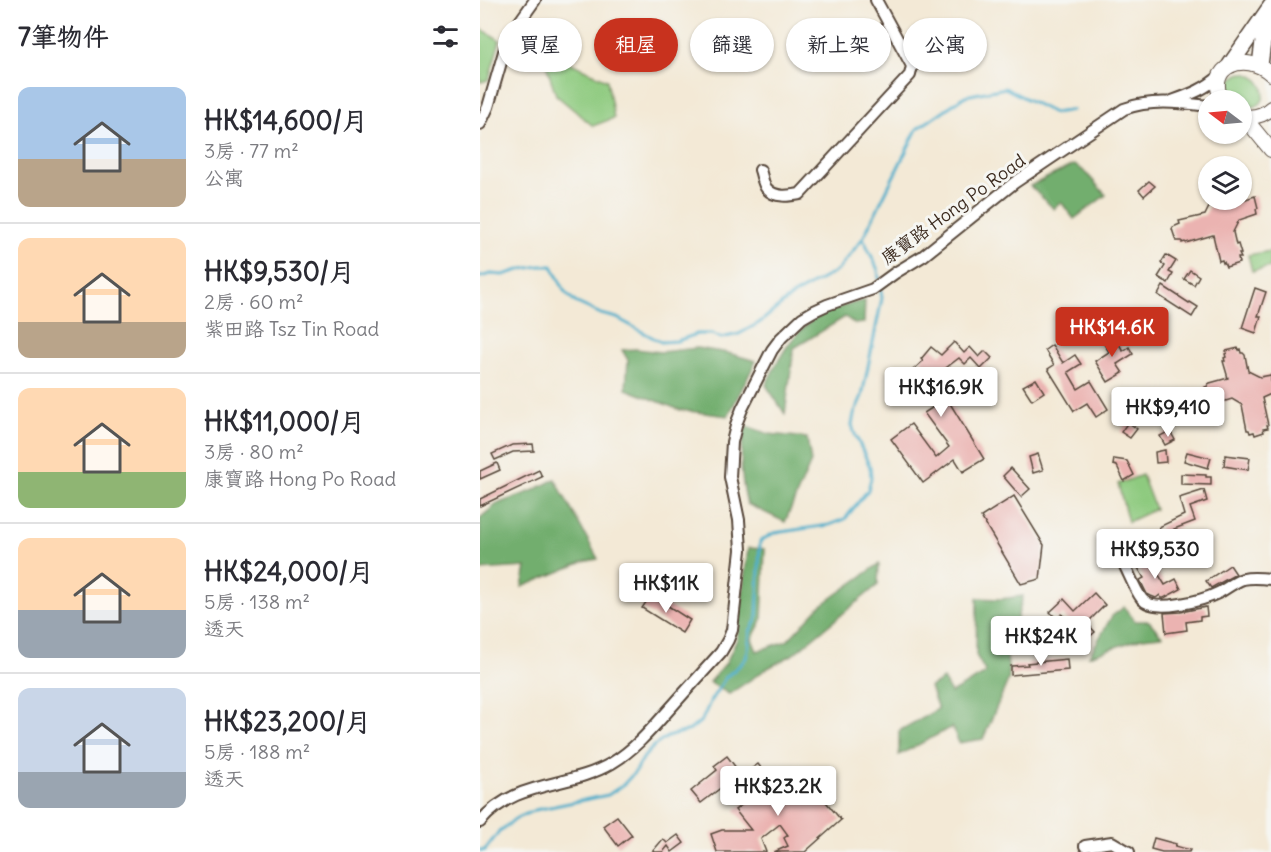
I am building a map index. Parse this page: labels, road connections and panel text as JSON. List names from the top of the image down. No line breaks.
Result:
{"streets":{"street":["康寶路 Hong Po Road"]},"north":"left","page":{"heading":"7筆物件","chip":["買屋","租屋","篩選","新上架","公寓"],"list":[{"name":"HK$14,600/月","note":"3房 · 77 m² · 公寓"},{"name":"HK$9,530/月","note":"2房 · 60 m² · 紫田路 Tsz Tin Road"},{"name":"HK$11,000/月","note":"3房 · 80 m² · 康寶路 Hong Po Road"},{"name":"HK$24,000/月","note":"5房 · 138 m² · 透天"},{"name":"HK$23,200/月","note":"5房 · 188 m² · 透天"}],"price":["HK$14.6K","HK$16.9K","HK$9,410","HK$9,530","HK$11K","HK$24K","HK$23.2K"]}}
